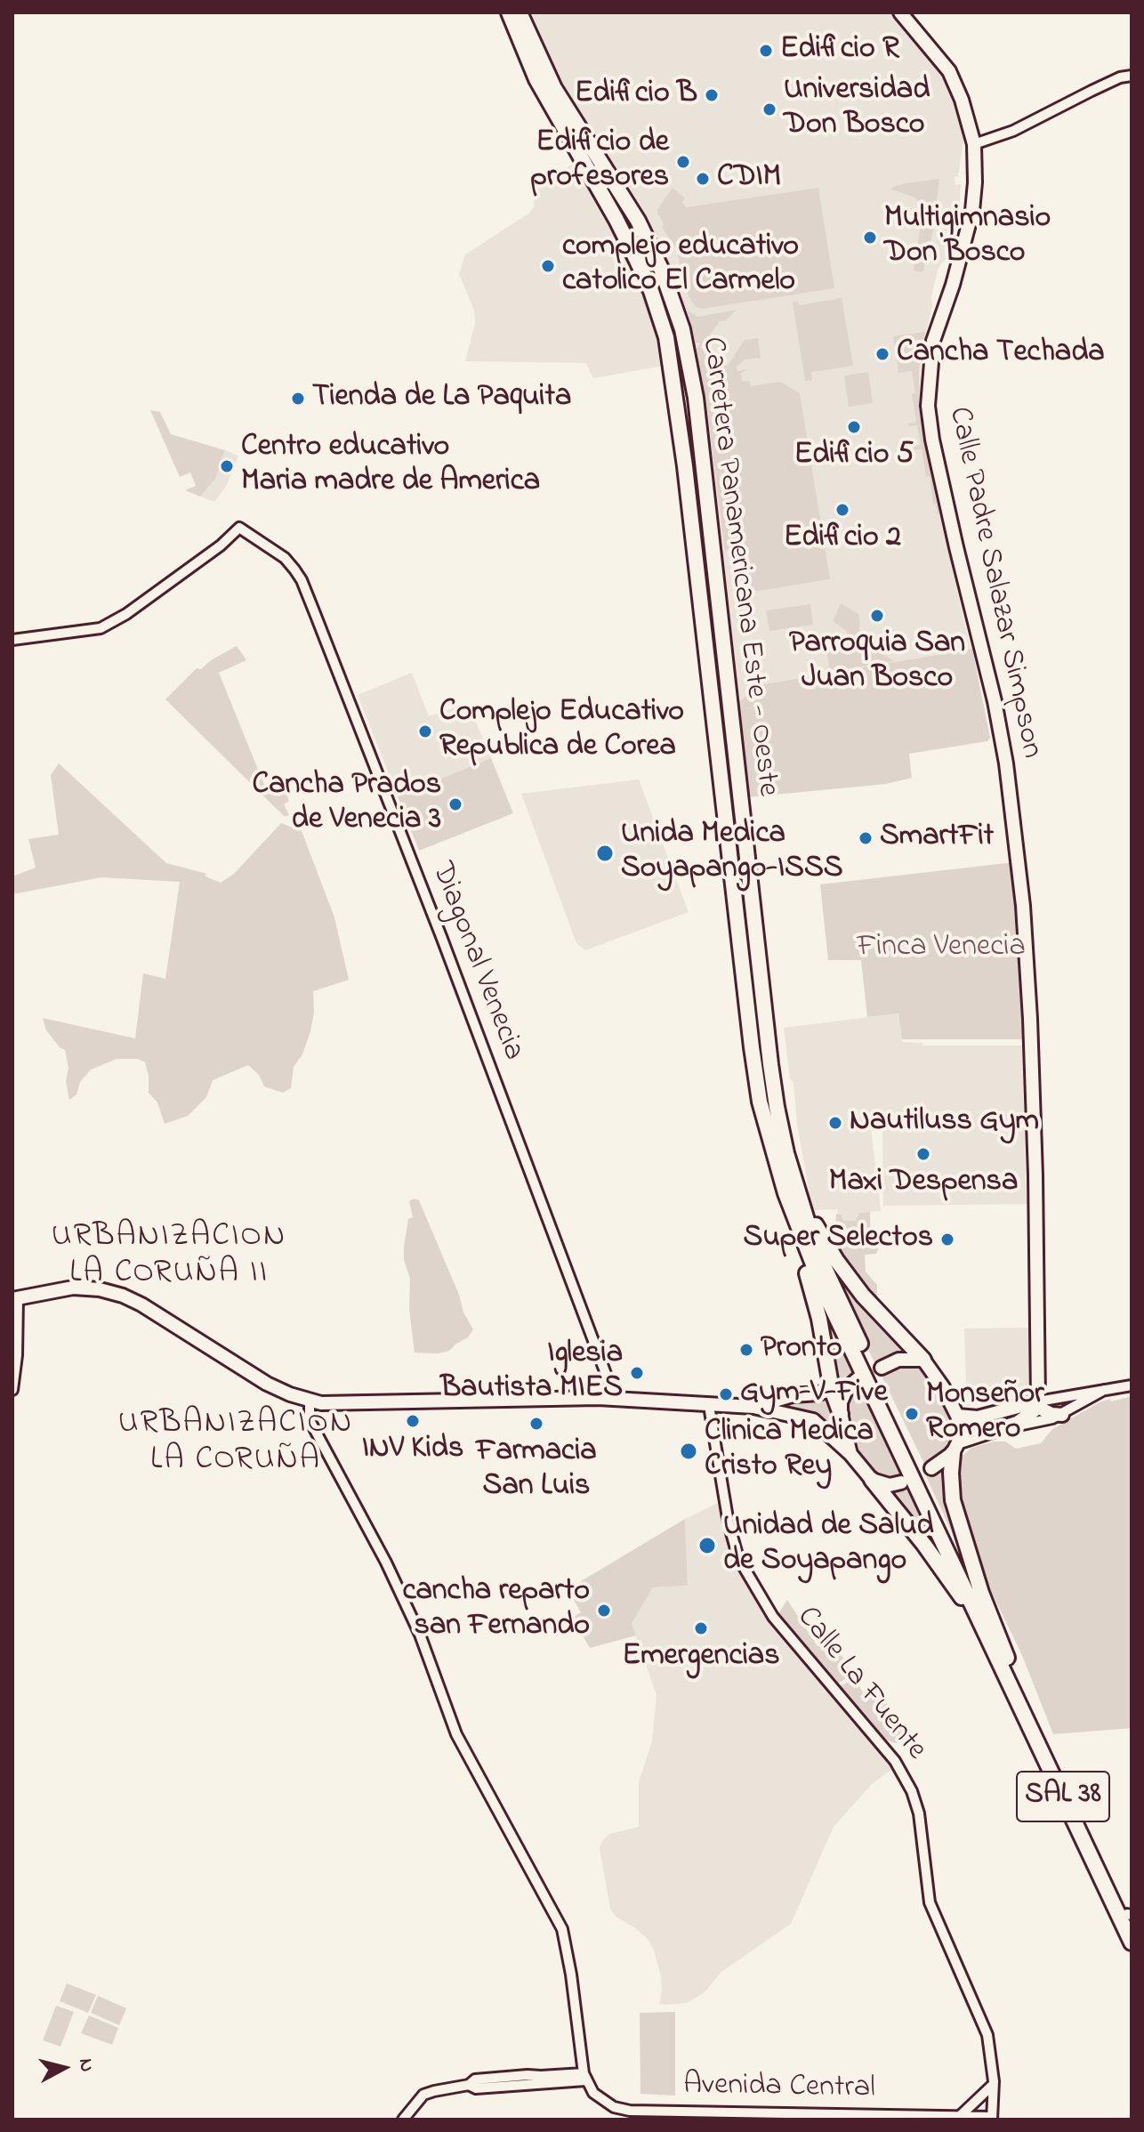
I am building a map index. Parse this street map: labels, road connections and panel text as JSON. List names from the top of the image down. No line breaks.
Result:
{"streets":{"highway":["Carretera Panamericana Este - Oeste","SAL 38"],"main road":["Calle Padre Salazar Simpson"],"street":["Diagonal Venecia","Calle La Fuente","Avenida Central"]},"crossings":[["Carretera Panamericana Este - Oeste","SAL 38"],["Calle La Fuente","Avenida Central"]],"districts":["URBANIZACION LA CORUÑA II","URBANIZACION LA CORUÑA"],"parks":["Finca Venecia"],"places":["Edificio R","Edificio B","Universidad Don Bosco","Edificio de profesores","CDIM","Multigimnasio Don Bosco","complejo educativo catolico El Carmelo","Cancha Techada","Tienda de La Paquita","Edificio 5","Centro educativo Maria madre de America","Edificio 2","Parroquia San Juan Bosco","Complejo Educativo Republica de Corea","Cancha Prados de Venecia 3","SmartFit","Unida Medica Soyapango-ISSS","Nautiluss Gym","Maxi Despensa","Super Selectos","Pronto","Iglesia Bautista MIES","Gym-V-Five","Monseñor Romero","INV Kids","Farmacia San Luis","Clinica Medica Cristo Rey","Unidad de Salud de Soyapango","cancha reparto san Fernando","Emergencias"],"north":"right"}
